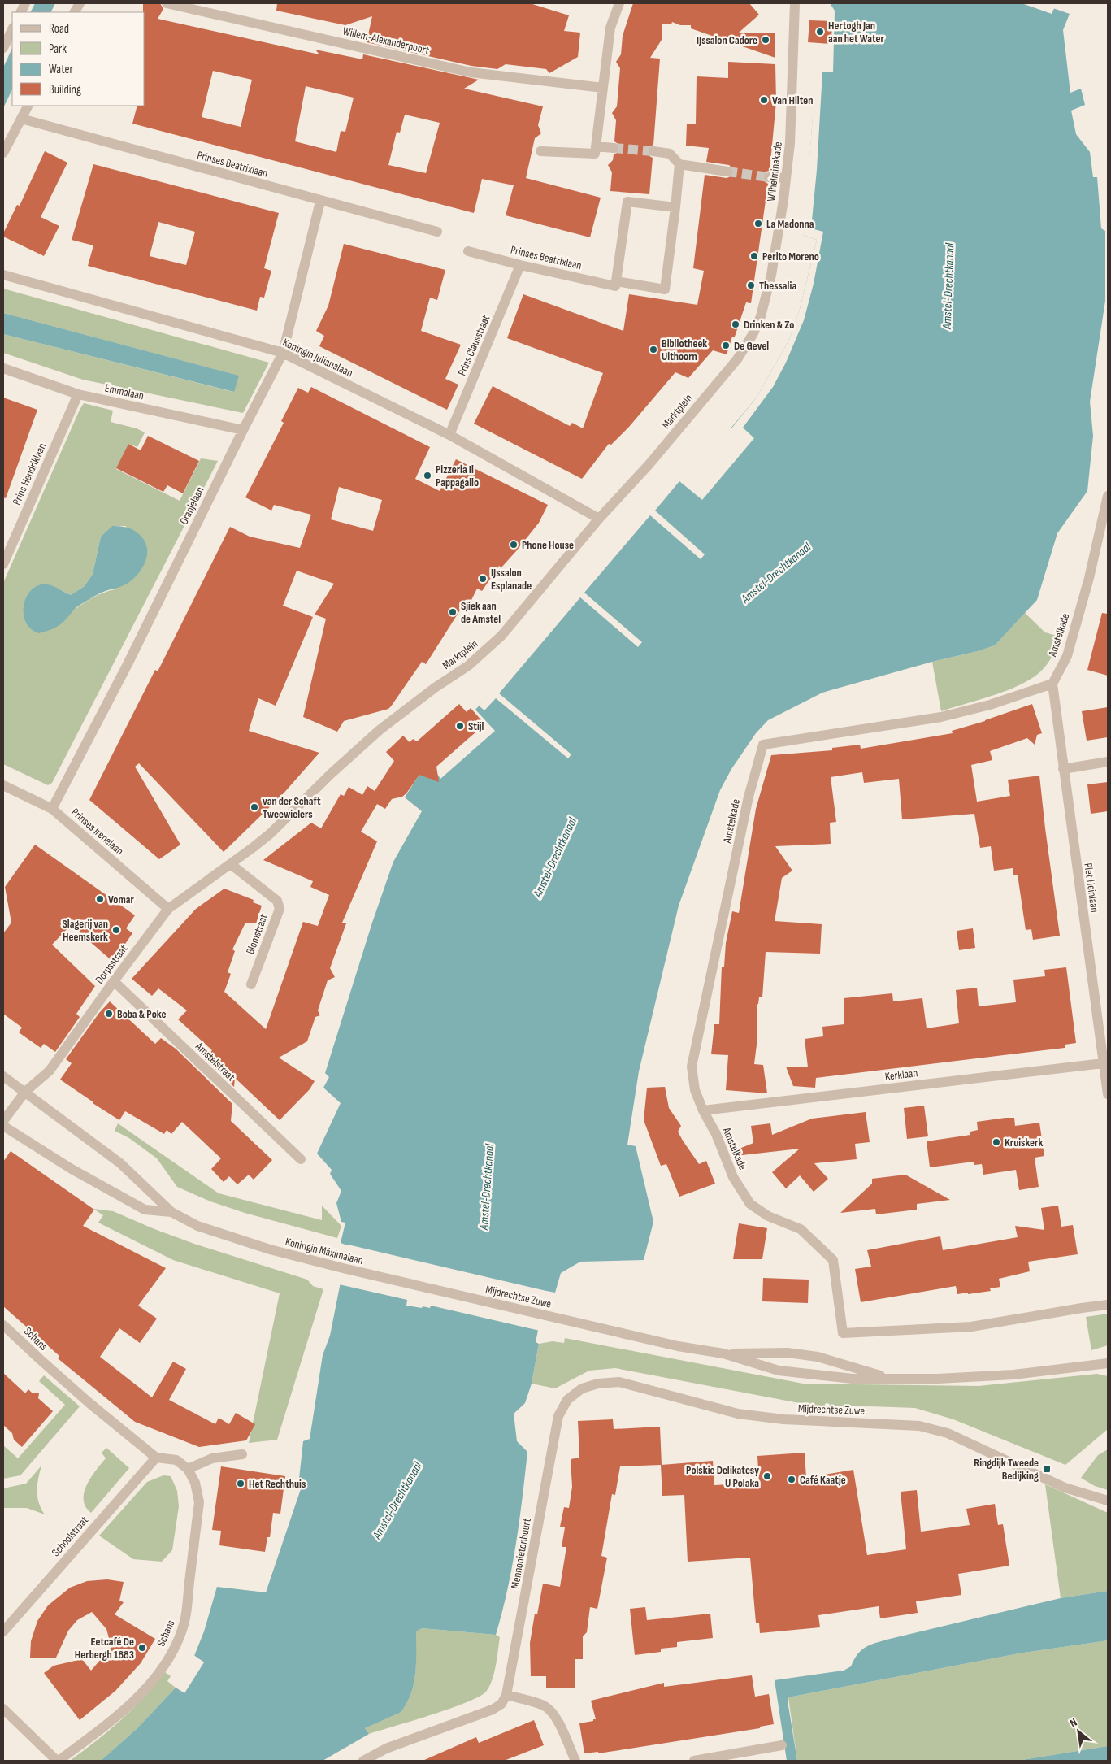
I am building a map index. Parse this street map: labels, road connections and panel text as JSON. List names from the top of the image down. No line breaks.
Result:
{"streets":{"street":["Willem-Alexanderpoort","Prinses Beatrixlaan","Wilhelminakade","Prins Clausstraat","Koningin Julianalaan","Emmalaan","Marktplein","Prins Hendriklaan","Oranjelaan","Amstelkade","Prinses Irenelaan","Piet Heinlaan","Blomstraat","Dorpsstraat","Amstelstraat","Kerklaan","Koningin Máximalaan","Mijdrechtse Zuwe","Schans","Schoolstraat","Mennonietenbuurt"]},"crossings":[["Prinses Beatrixlaan","Prins Clausstraat"],["Prinses Beatrixlaan","Oranjelaan"],["Wilhelminakade","Marktplein"],["Prins Clausstraat","Koningin Julianalaan"],["Koningin Julianalaan","Marktplein"],["Koningin Julianalaan","Oranjelaan"],["Emmalaan","Prins Hendriklaan"],["Emmalaan","Oranjelaan"],["Marktplein","Blomstraat"],["Marktplein","Dorpsstraat"],["Oranjelaan","Prinses Irenelaan"],["Amstelkade","Piet Heinlaan"],["Amstelkade","Kerklaan"],["Prinses Irenelaan","Dorpsstraat"],["Piet Heinlaan","Kerklaan"],["Blomstraat","Dorpsstraat"],["Dorpsstraat","Amstelstraat"],["Dorpsstraat","Koningin Máximalaan"],["Koningin Máximalaan","Mijdrechtse Zuwe"],["Mijdrechtse Zuwe","Mennonietenbuurt"],["Schans","Schoolstraat"]],"water":["Amstel-Drechtkanaal"],"places":{"other":["Hertogh Jan aan het Water","IJssalon Cadore","Van Hilten","La Madonna","Perito Moreno","Thessalia","Drinken & Zo","De Gevel","Bibliotheek Uithoorn","Pizzeria Il Pappagallo","Phone House","IJssalon Esplanade","Sjiek aan de Amstel","Stijl","van der Schaft Tweewielers","Vomar","Slagerij van Heemskerk","Boba & Poke","Kruiskerk","Polskie Delikatesy U Polaka","Café Kaatje","Het Rechthuis","Eetcafé De Herbergh 1883"],"transit":["Ringdijk Tweede Bedijking"]},"legend":["Road","Park","Water","Building"],"north":"top left"}
